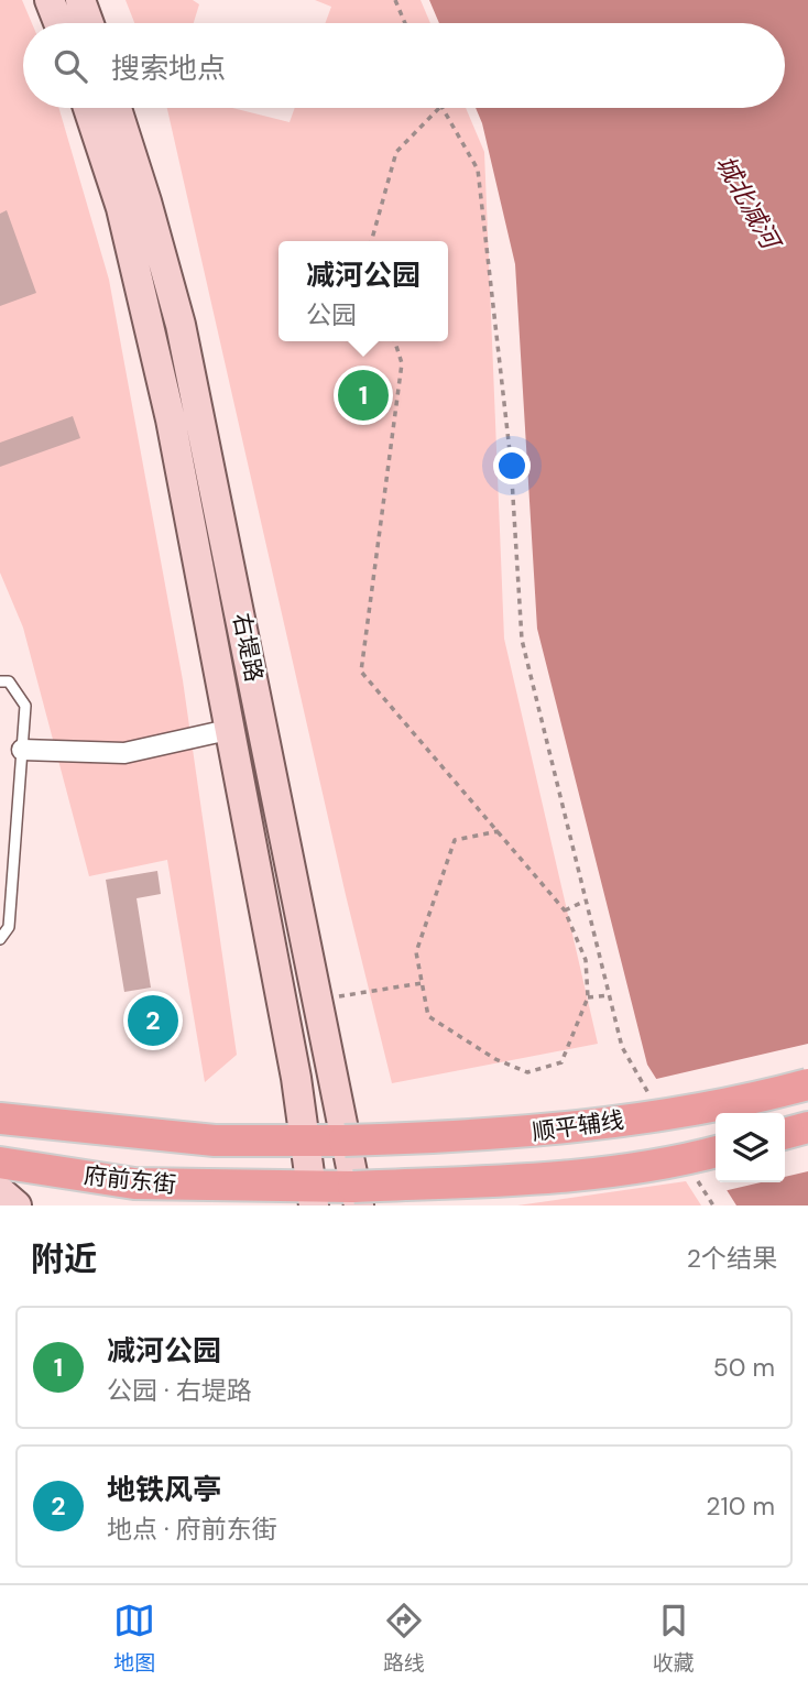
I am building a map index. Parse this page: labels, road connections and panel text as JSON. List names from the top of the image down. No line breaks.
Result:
{"streets":{"main road":["右堤路","顺平辅线","府前东街"]},"crossings":[["右堤路","顺平辅线"],["右堤路","府前东街"],["顺平辅线","府前东街"]],"water":["城北减河"],"page":{"search":"搜索地点","popup":["减河公园","公园"],"pins":["1","2"],"heading":["附近","2个结果"],"list":[{"mark":"1","name":"减河公园","note":"公园 · 右堤路","value":"50 m"},{"mark":"2","name":"地铁风亭","note":"地点 · 府前东街","value":"210 m"}],"nav":["地图","路线","收藏"]}}
